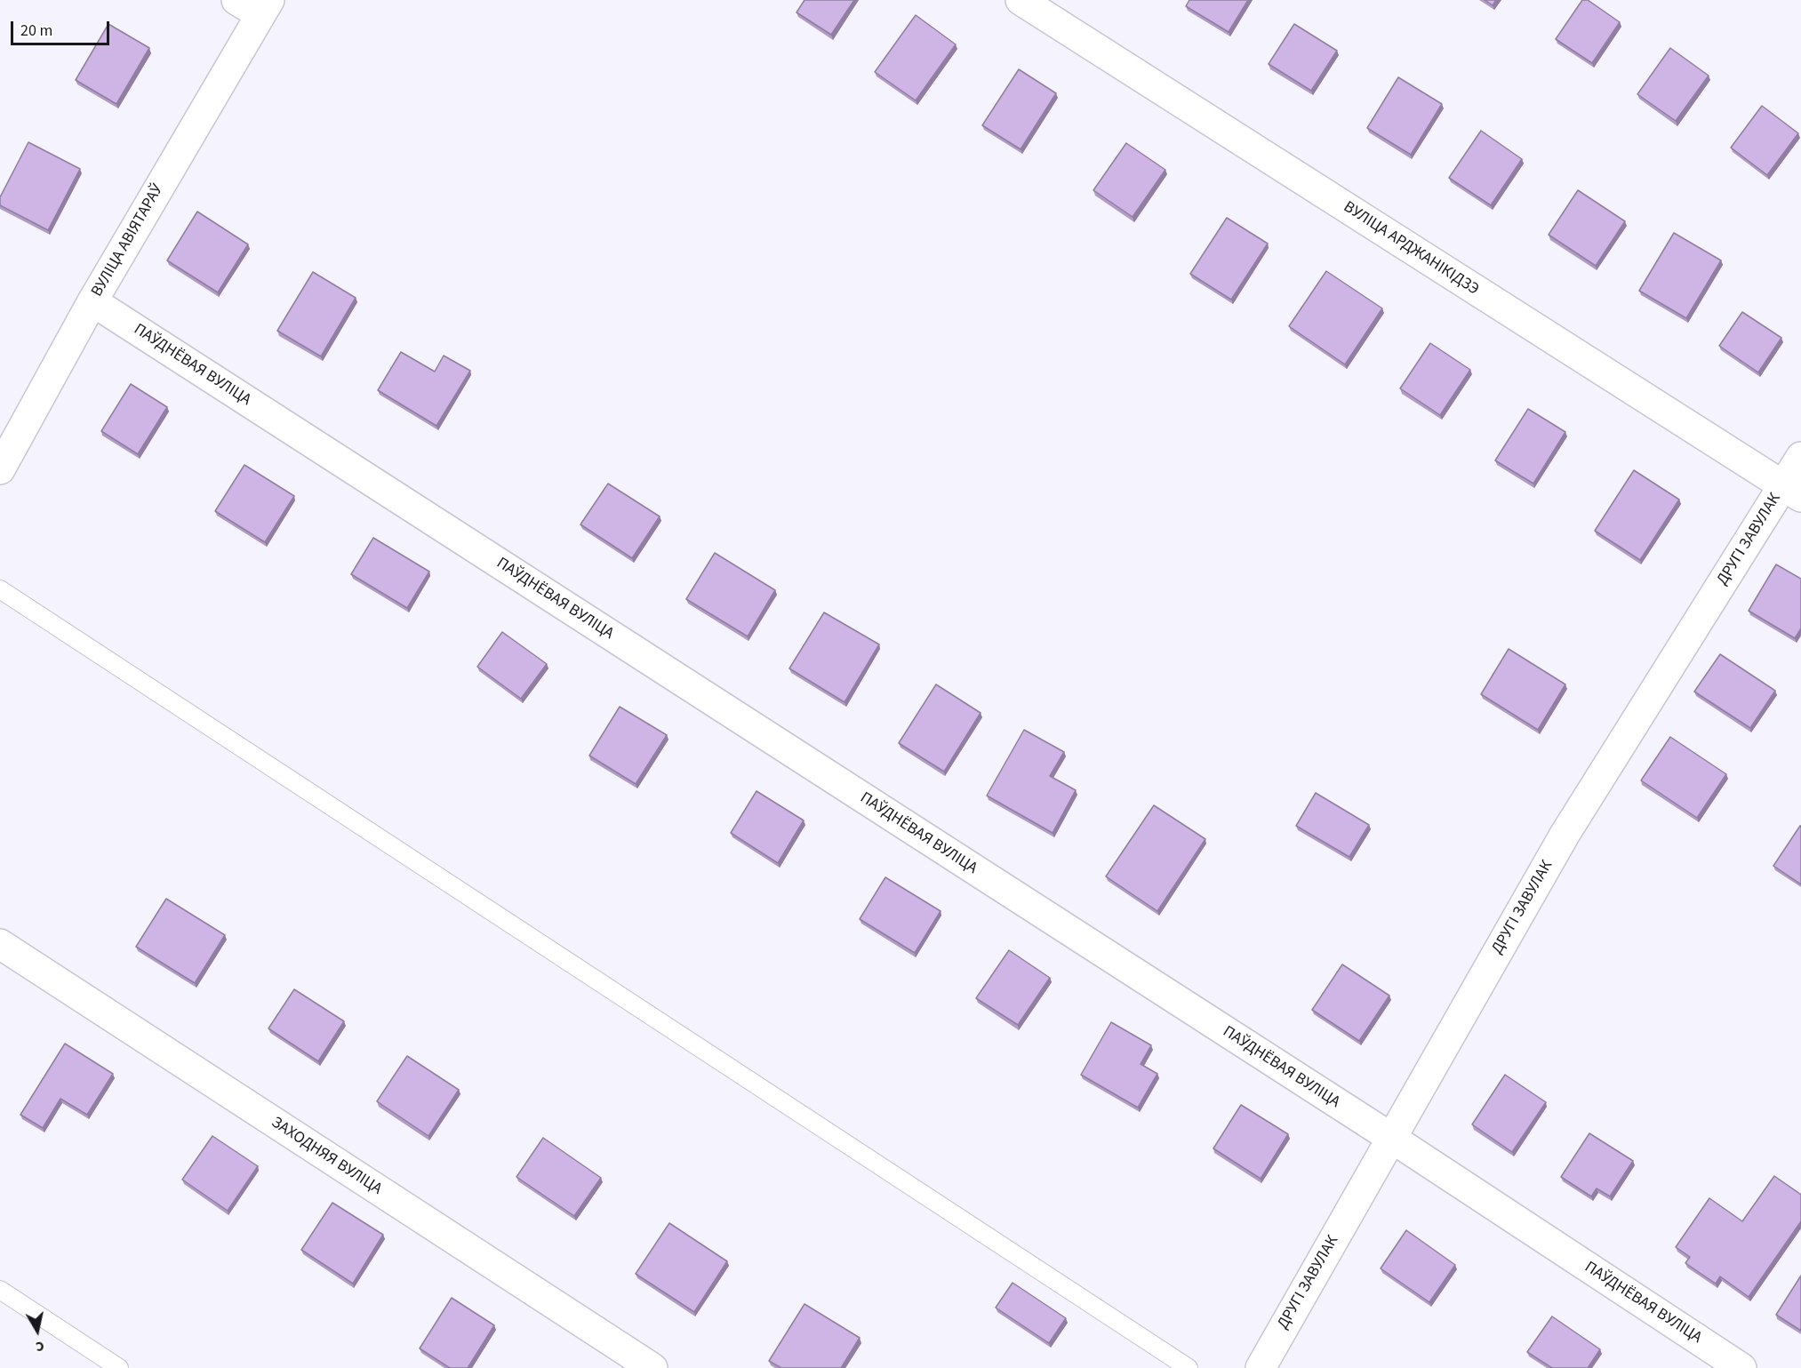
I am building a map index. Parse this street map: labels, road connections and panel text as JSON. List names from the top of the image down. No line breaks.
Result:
{"streets":{"street":["ВУЛІЦА АВІЯТАРАЎ","ВУЛІЦА АРДЖАНІКІДЗЭ","ПАЎДНЁВАЯ ВУЛІЦА","ДРУГІ ЗАВУЛАК","ЗАХОДНЯЯ ВУЛІЦА"]},"crossings":[["ВУЛІЦА АВІЯТАРАЎ","ПАЎДНЁВАЯ ВУЛІЦА"],["ВУЛІЦА АРДЖАНІКІДЗЭ","ДРУГІ ЗАВУЛАК"],["ПАЎДНЁВАЯ ВУЛІЦА","ДРУГІ ЗАВУЛАК"]],"scale_bar":"20 m","north":"bottom"}
